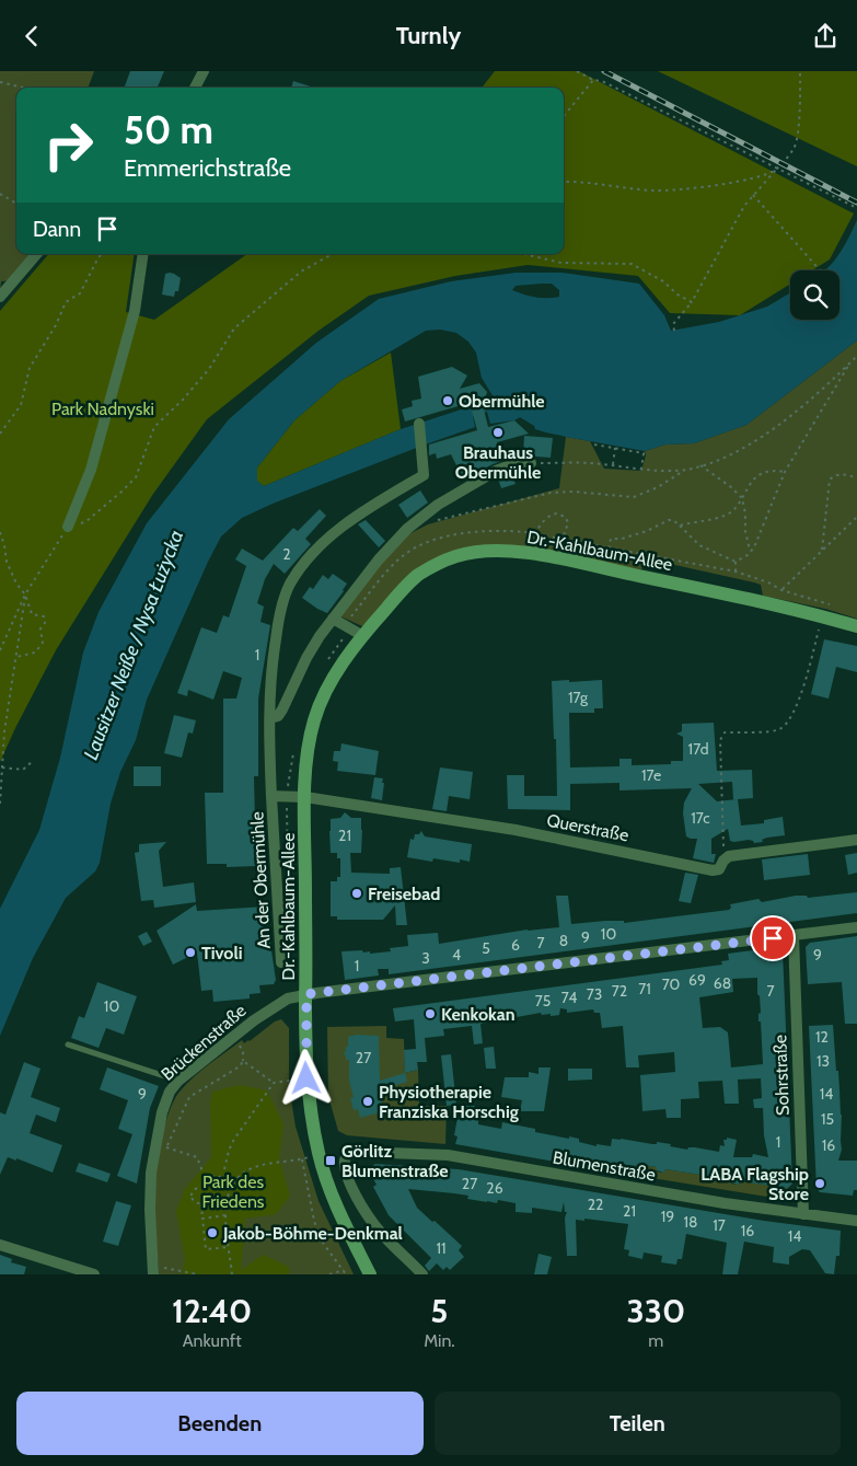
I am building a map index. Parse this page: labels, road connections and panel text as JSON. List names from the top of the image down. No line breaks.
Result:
{"streets":{"main road":["Dr.-Kahlbaum-Allee"],"street":["Querstraße","An der Obermühle","Brückenstraße","Sohrstraße","Blumenstraße"]},"crossings":[["Dr.-Kahlbaum-Allee","Querstraße"],["Dr.-Kahlbaum-Allee","An der Obermühle"],["Dr.-Kahlbaum-Allee","Brückenstraße"],["Querstraße","An der Obermühle"],["Brückenstraße","Sohrstraße"],["Sohrstraße","Blumenstraße"]],"water":["Lausitzer Neiße / Nysa Łużycka"],"parks":["Park Nadnyski","Park des Friedens"],"places":{"other":["Obermühle","Brauhaus Obermühle","Freisebad","Tivoli","Kenkokan","Physiotherapie Franziska Horschig","LABA Flagship Store","Jakob-Böhme-Denkmal"],"transit":["Görlitz Blumenstraße"]},"house_numbers":["2","1","17g","17d","17e","17c","21","10","9","8","7","6","5","4","9","3","1","69","68","70","71","72","7","73","74","75","10","12","27","13","9","14","15","1","16","27","26","22","21","19","18","17","16","14","11"],"page":{"header":"Turnly","turn":["50 m","Emmerichstraße"],"then":"Dann","eta":["12:40","Ankunft","5","Min.","330","m"],"buttons":["Beenden","Teilen"]}}
